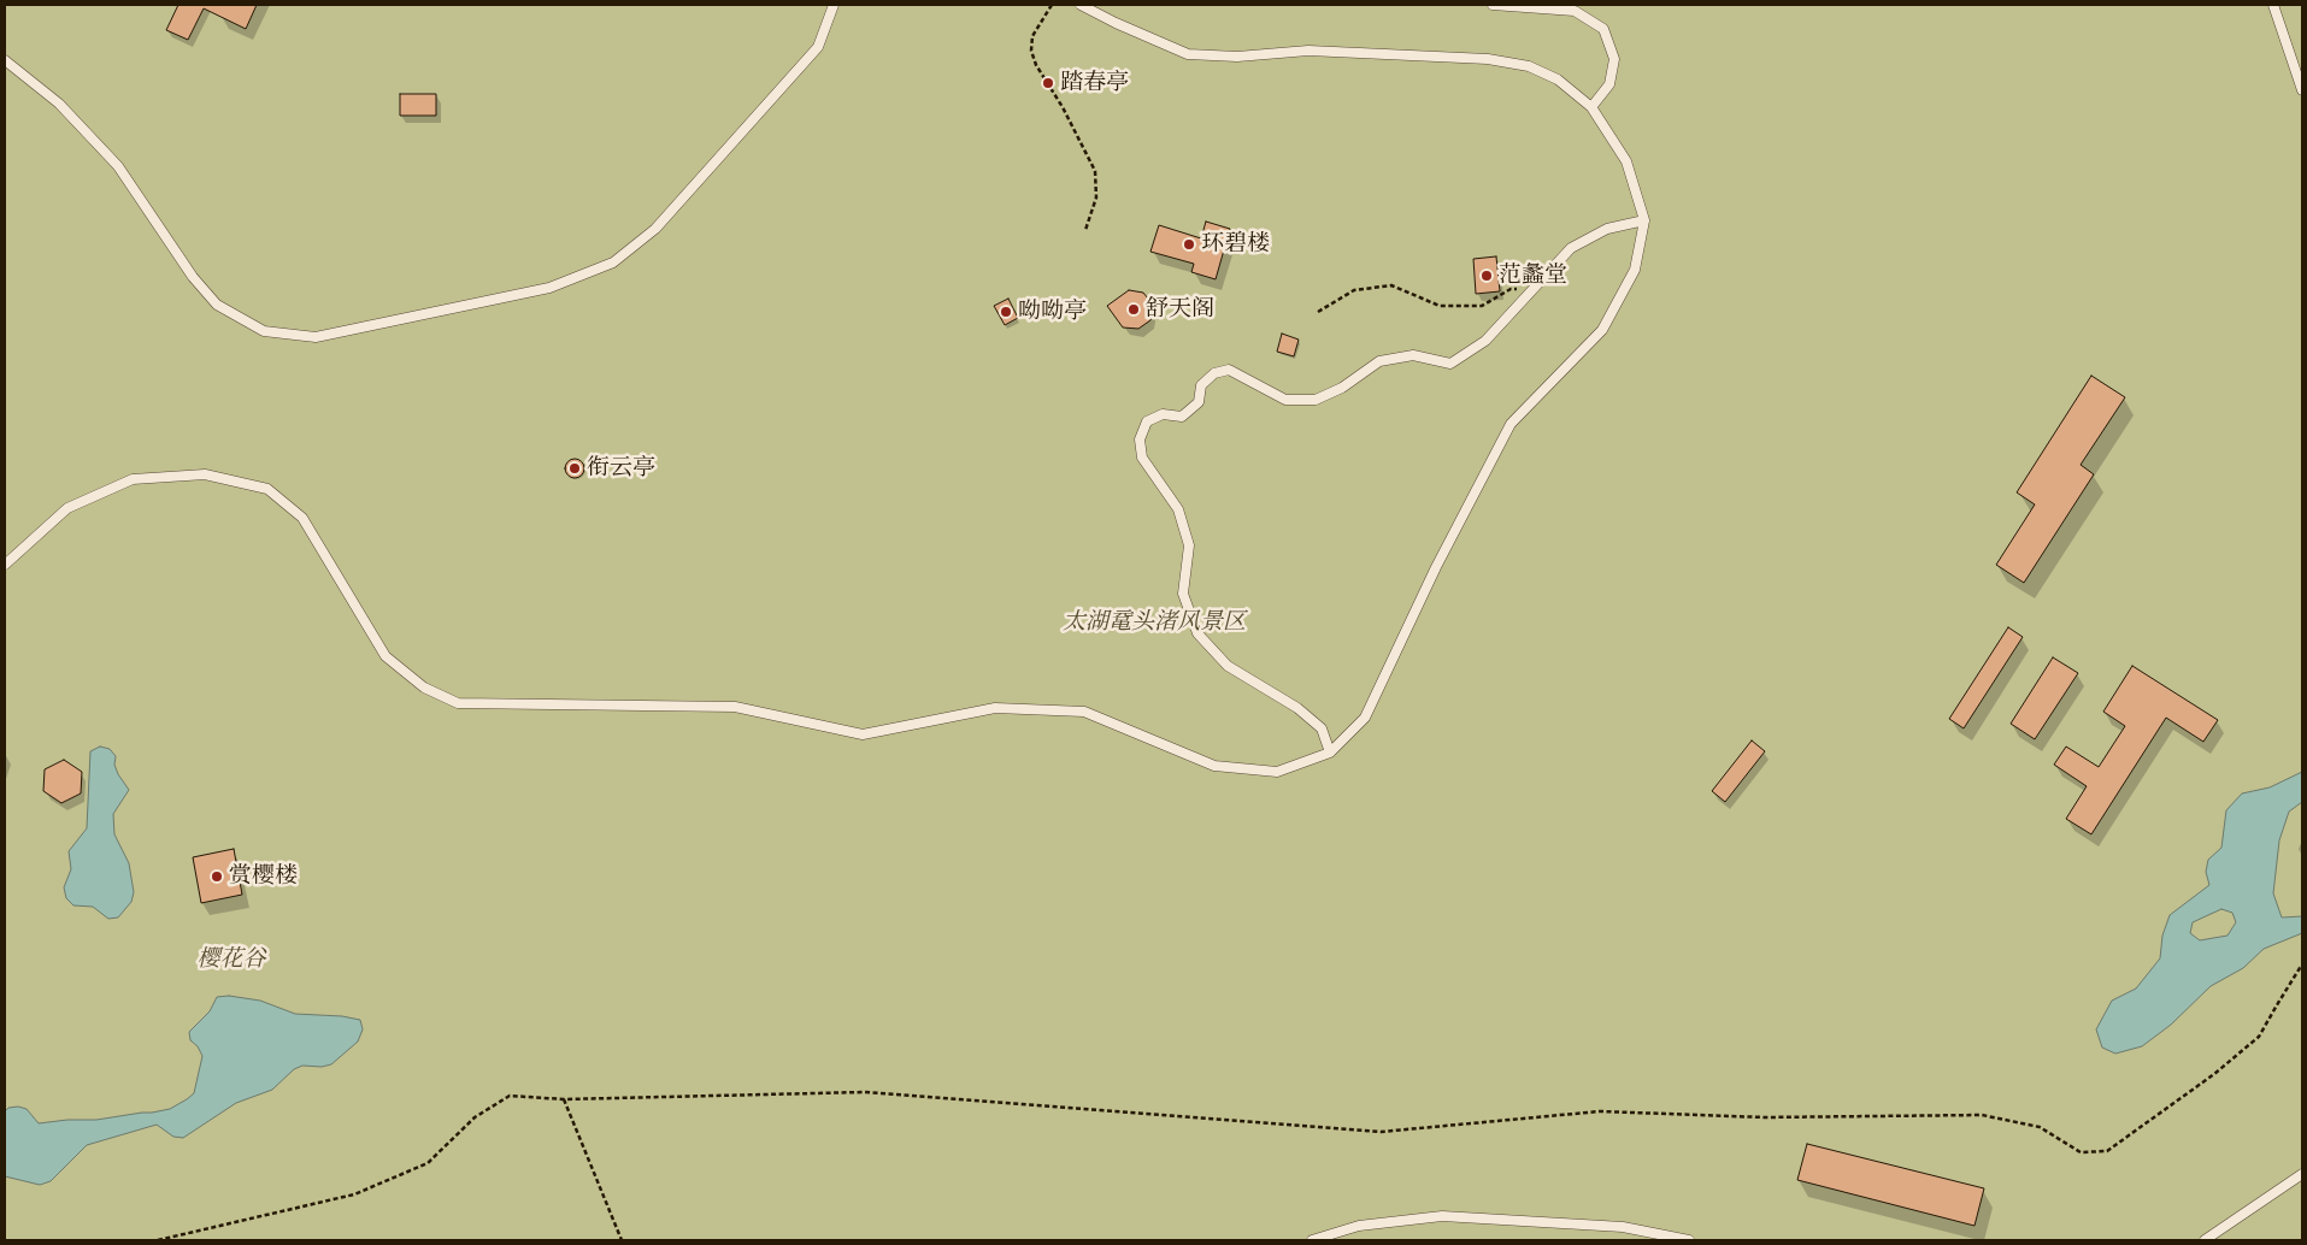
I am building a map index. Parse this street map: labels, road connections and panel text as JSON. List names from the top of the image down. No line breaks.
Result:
{"parks":["太湖鼋头渚风景区","樱花谷"],"places":["踏春亭","环碧楼","范蠡堂","舒天阁","呦呦亭","衔云亭","赏樱楼"]}
